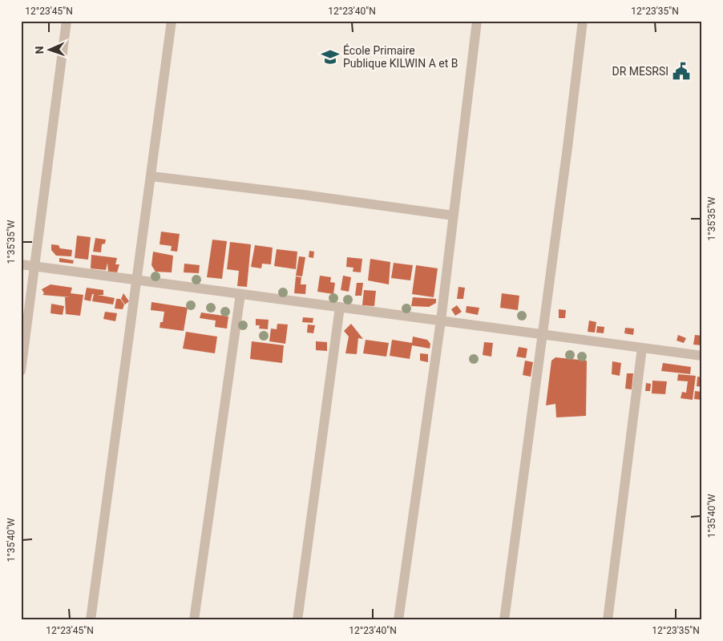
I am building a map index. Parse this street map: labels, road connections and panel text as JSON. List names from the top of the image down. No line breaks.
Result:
{"places":{"school or university":["École Primaire Publique KILWIN A et B"],"public building":["DR MESRSI"]},"north":"left","coordinates":["12°23'45\"N","12°23'40\"N","12°23'35\"N","1°35'35\"W","1°35'40\"W"]}
